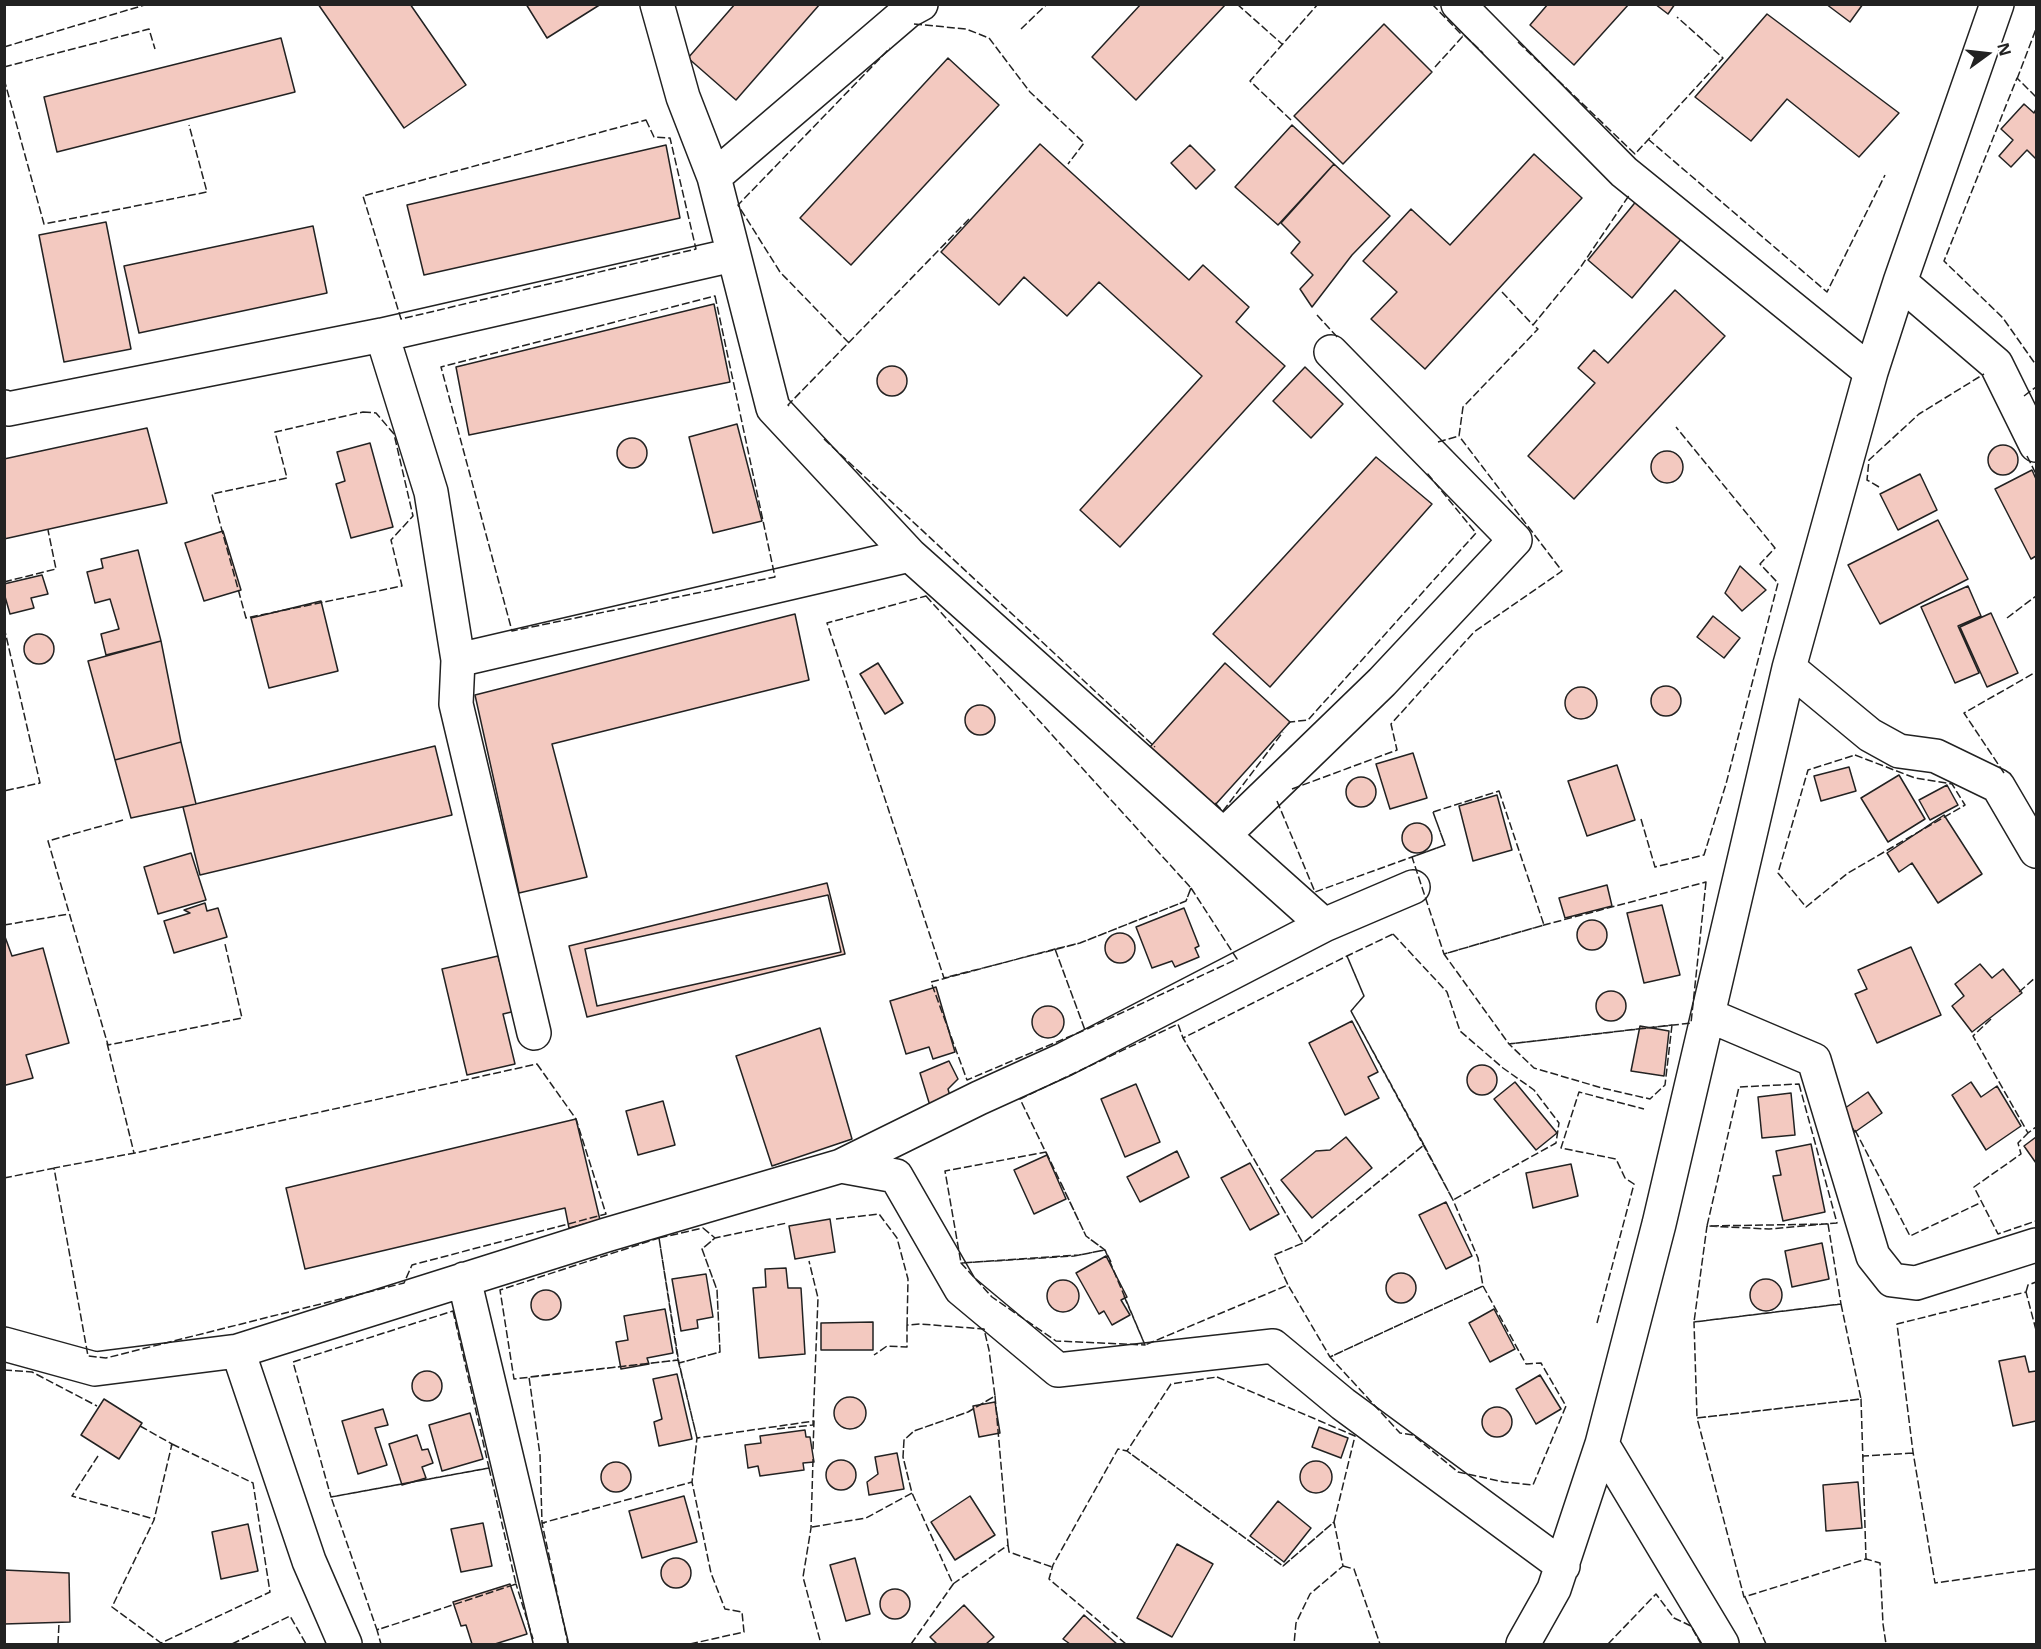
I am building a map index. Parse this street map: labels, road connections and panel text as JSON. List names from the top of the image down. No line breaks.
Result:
{"north":"right"}
